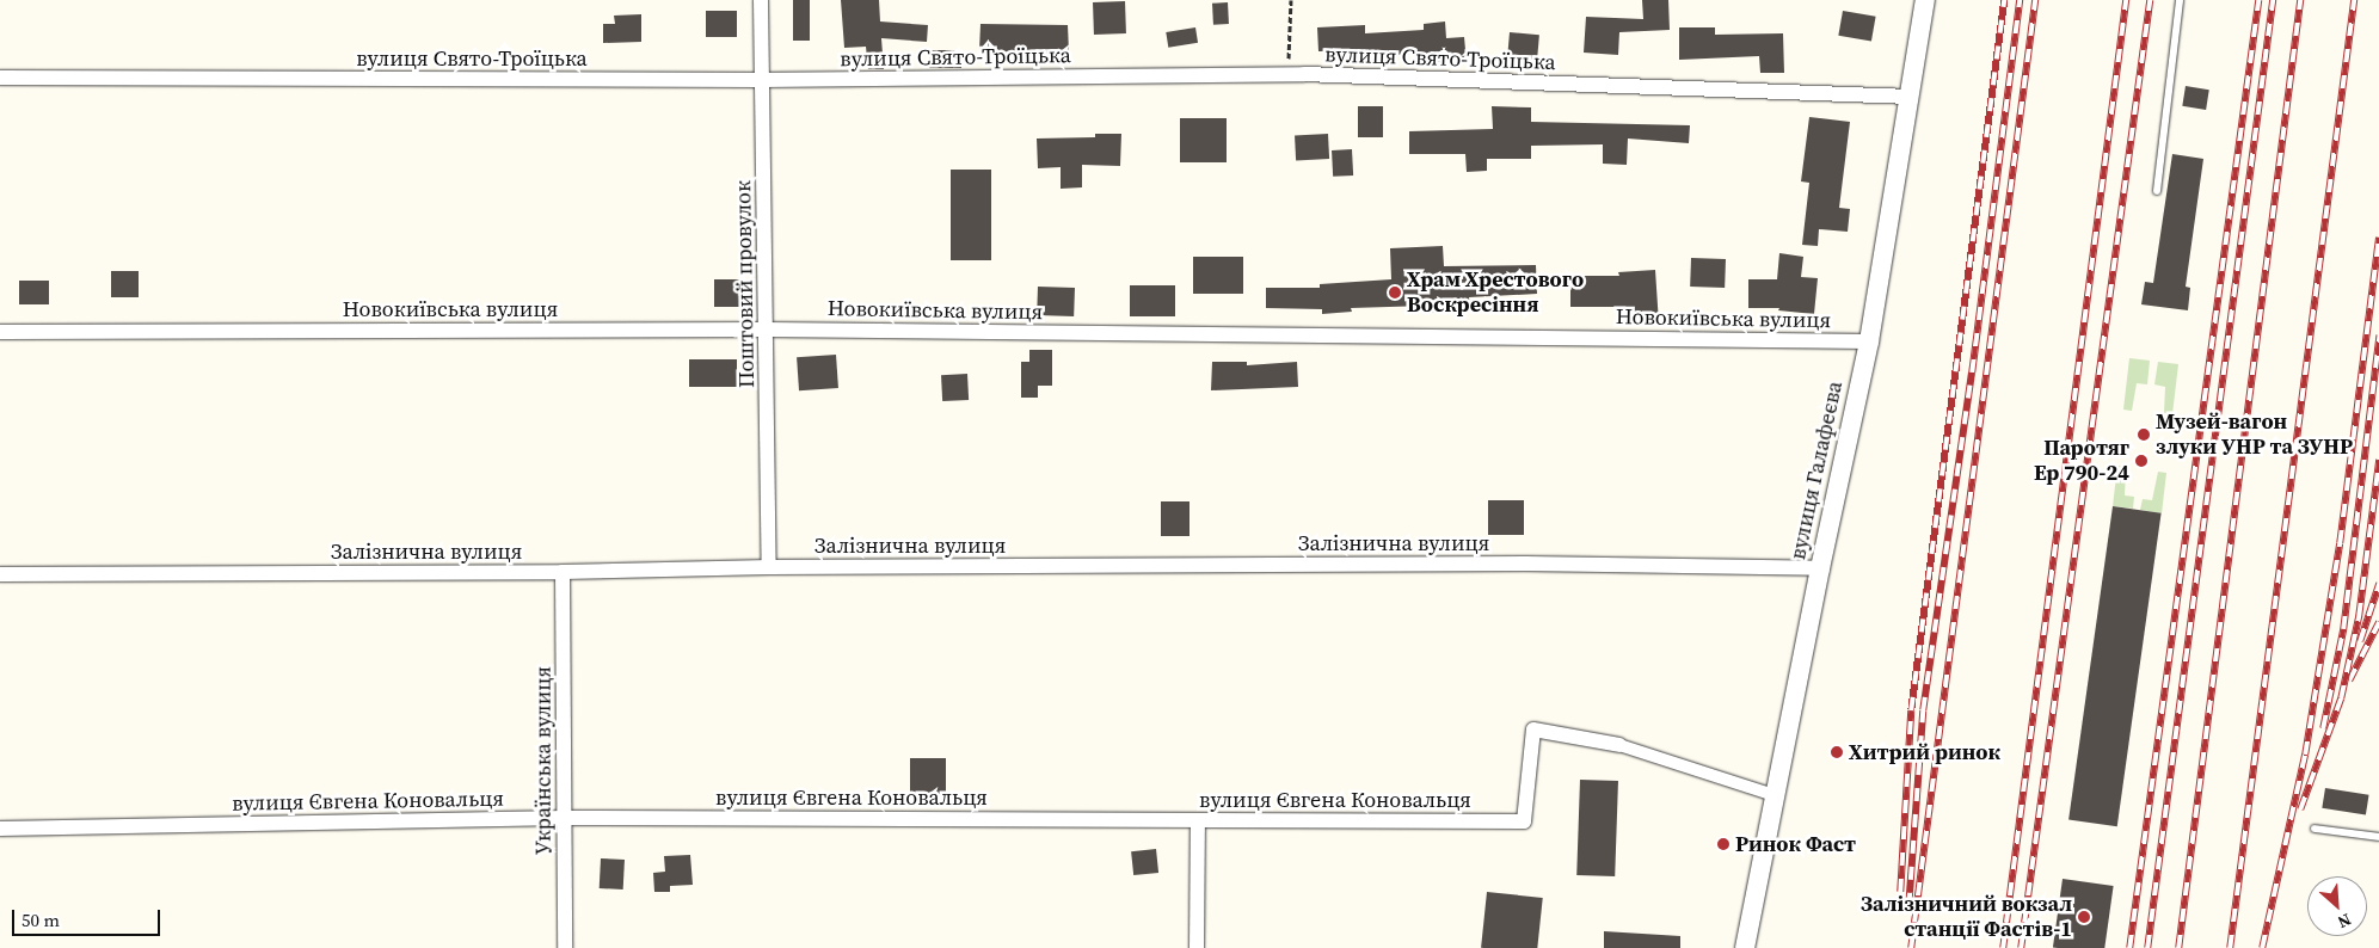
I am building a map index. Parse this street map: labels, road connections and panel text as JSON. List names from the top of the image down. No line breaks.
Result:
{"streets":{"street":["вулиця Свято-Троїцька","Поштовий провулок","Новокиївська вулиця","вулиця Галафеєва","Залізнична вулиця","Українська вулиця","вулиця Євгена Коновальця"]},"crossings":[["вулиця Свято-Троїцька","Поштовий провулок"],["вулиця Свято-Троїцька","вулиця Галафеєва"],["Поштовий провулок","Новокиївська вулиця"],["Поштовий провулок","Залізнична вулиця"],["Новокиївська вулиця","вулиця Галафеєва"],["вулиця Галафеєва","Залізнична вулиця"],["Залізнична вулиця","Українська вулиця"],["Українська вулиця","вулиця Євгена Коновальця"]],"places":["Храм Хрестового Воскресіння","Музей-вагон злуки УНР та ЗУНР","Паротяг Ер 790-24","Хитрий ринок","Ринок Фаст","Залізничний вокзал станції Фастів-1"],"scale_bar":"50 m","north":"bottom right"}
